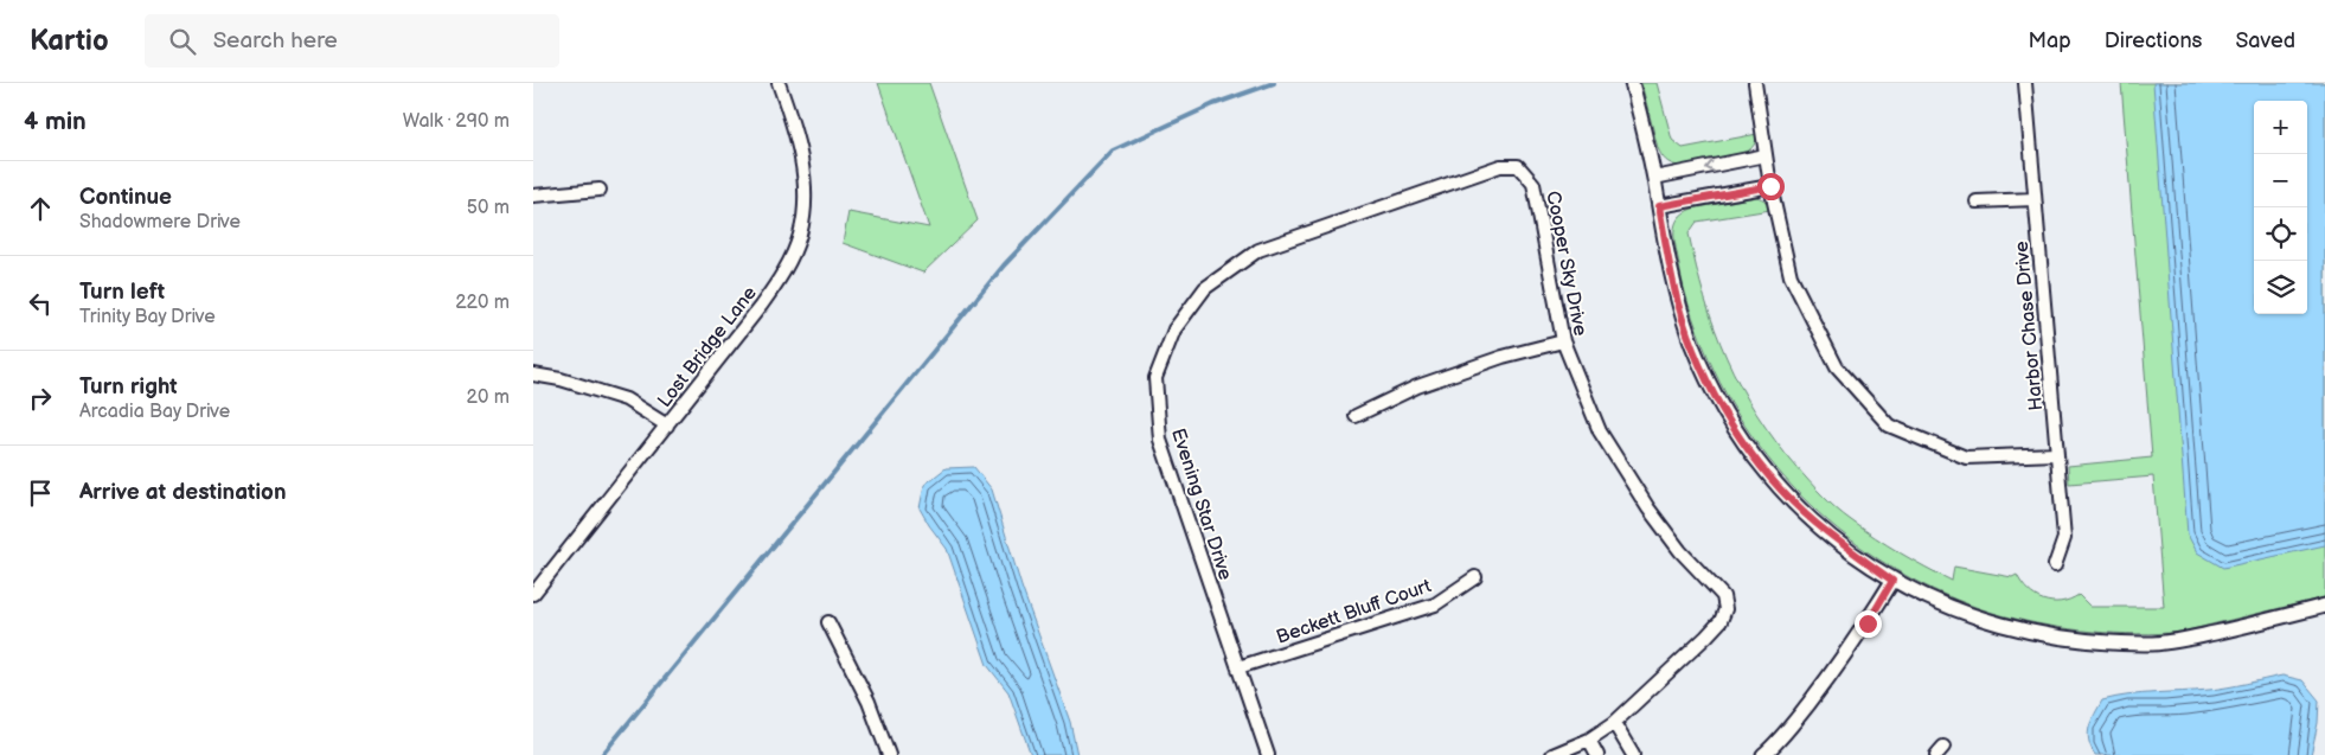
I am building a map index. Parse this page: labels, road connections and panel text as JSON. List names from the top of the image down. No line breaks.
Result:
{"streets":{"street":["Cooper Sky Drive","Harbor Chase Drive","Lost Bridge Lane","Evening Star Drive","Beckett Bluff Court"]},"crossings":[["Cooper Sky Drive","Evening Star Drive"],["Evening Star Drive","Beckett Bluff Court"]],"page":{"header":"Kartio","search":"Search here","nav":["Map","Directions","Saved"],"heading":["4 min","Walk · 290 m"],"map_buttons":["+","−"],"list":[["Continue","Shadowmere Drive","50 m"],["Turn left","Trinity Bay Drive","220 m"],["Turn right","Arcadia Bay Drive","20 m"],"Arrive at destination"]}}
